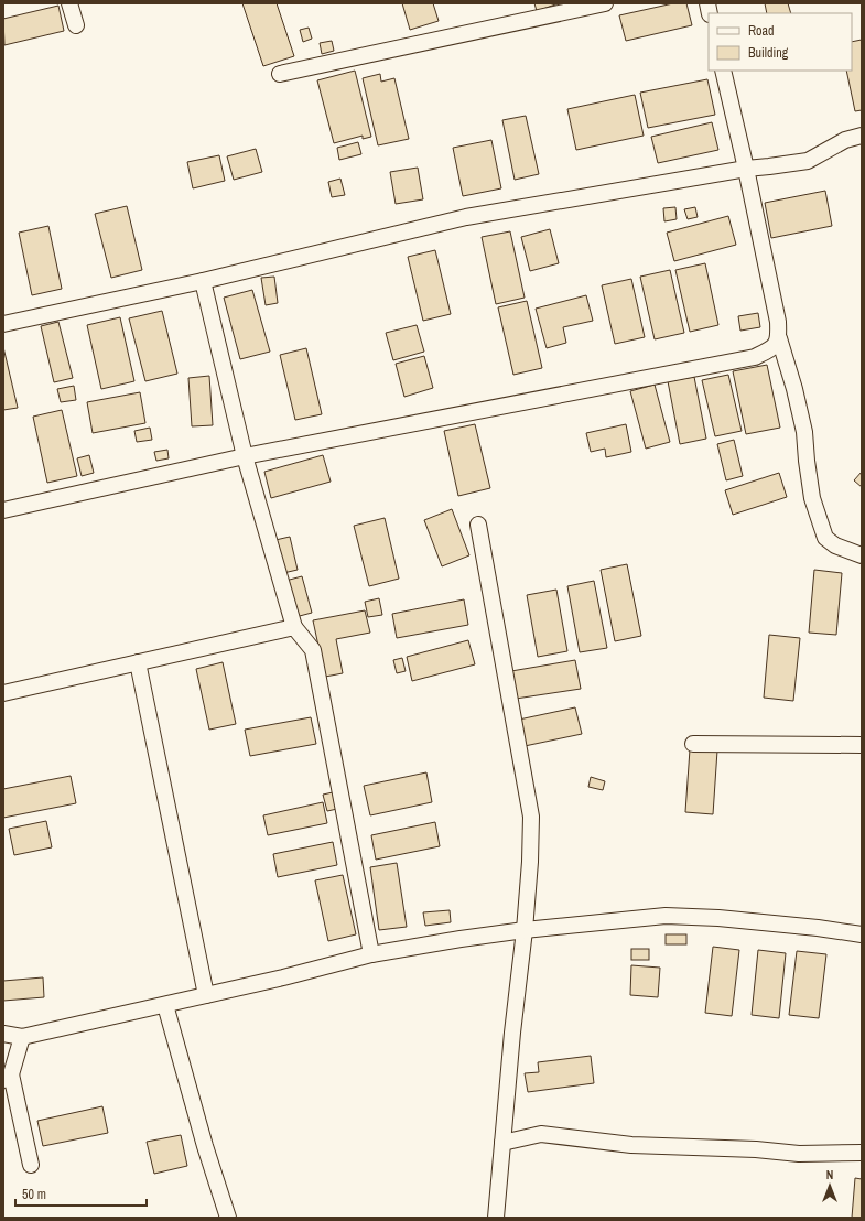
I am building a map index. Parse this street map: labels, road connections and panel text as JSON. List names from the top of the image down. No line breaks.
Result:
{"legend":["Road","Building"],"scale_bar":"50 m","north":"top"}
